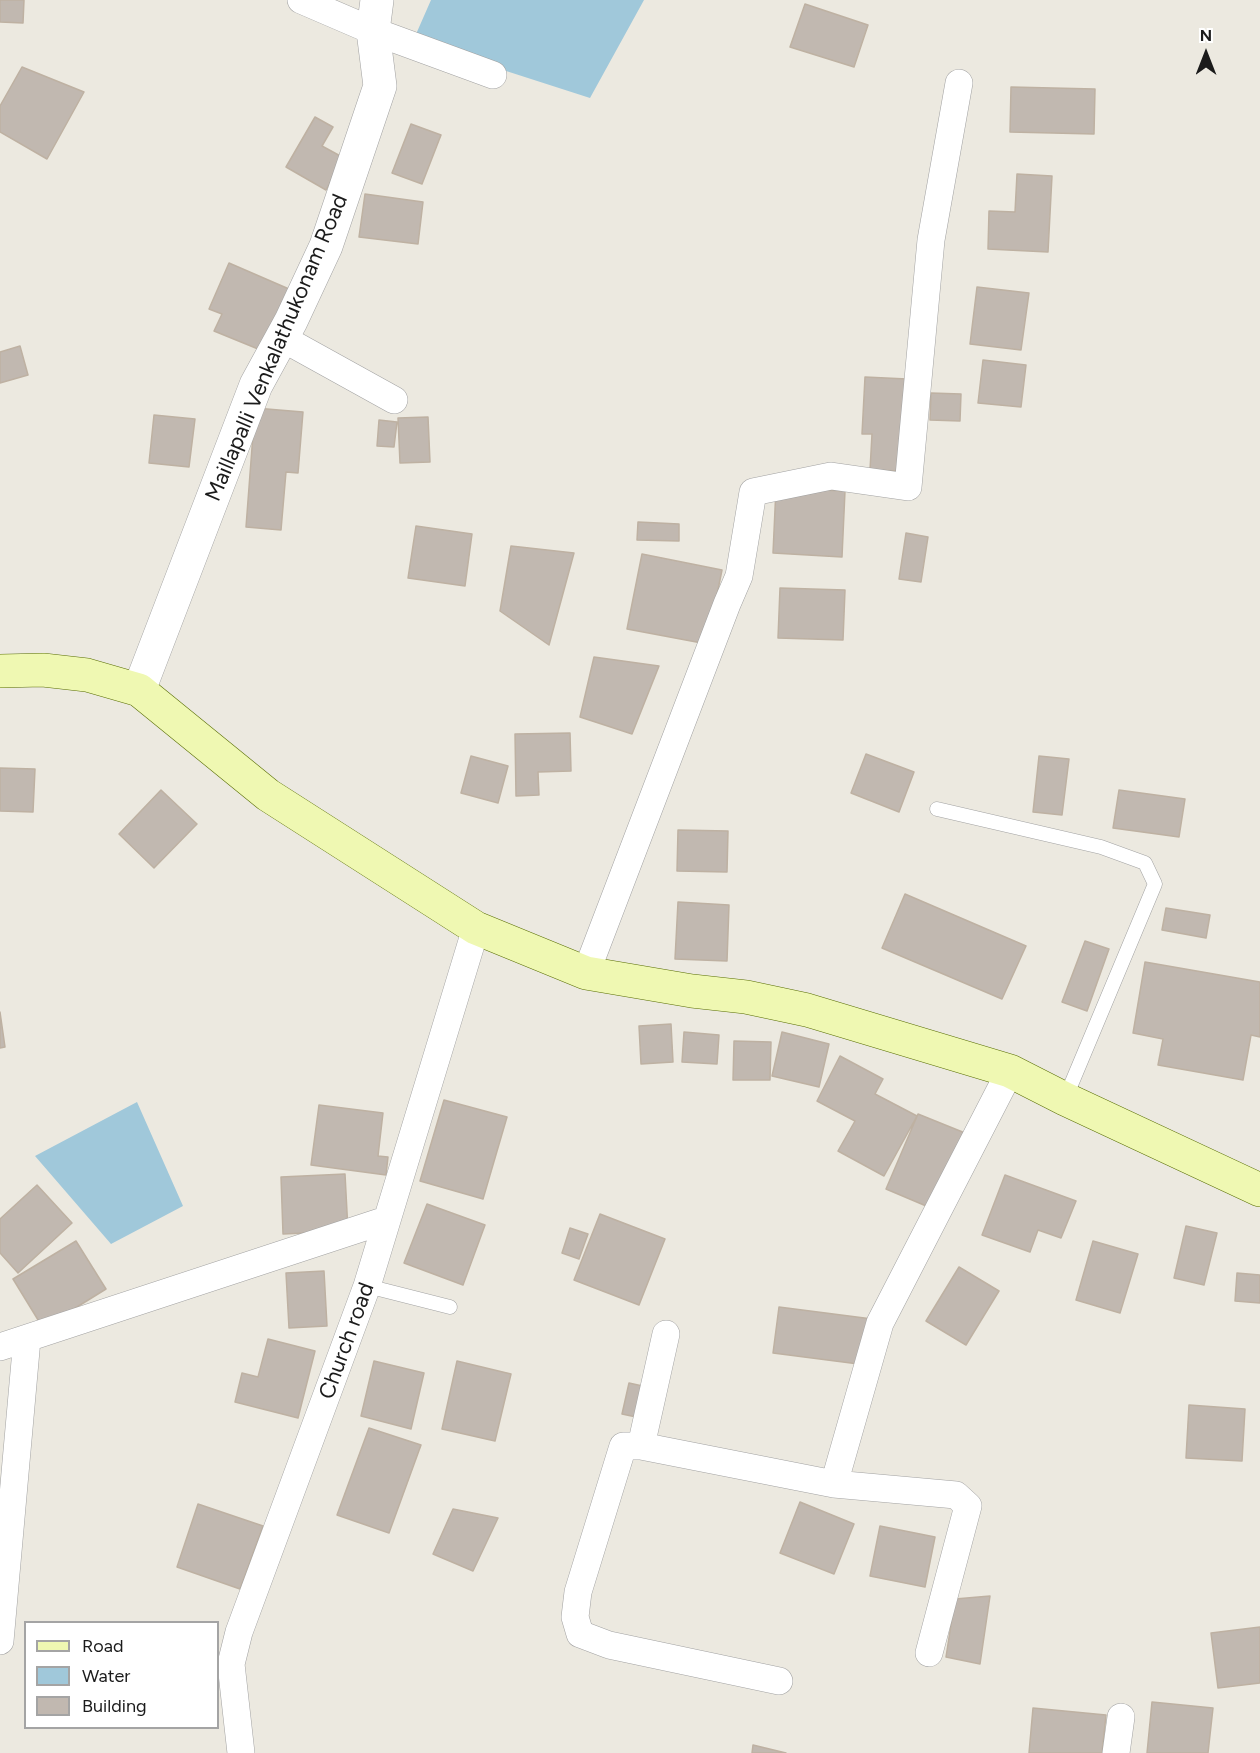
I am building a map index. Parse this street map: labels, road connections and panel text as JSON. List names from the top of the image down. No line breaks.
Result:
{"streets":{"street":["Maillapalli Venkalathukonam Road","Church road"]},"legend":["Road","Water","Building"],"north":"top"}
